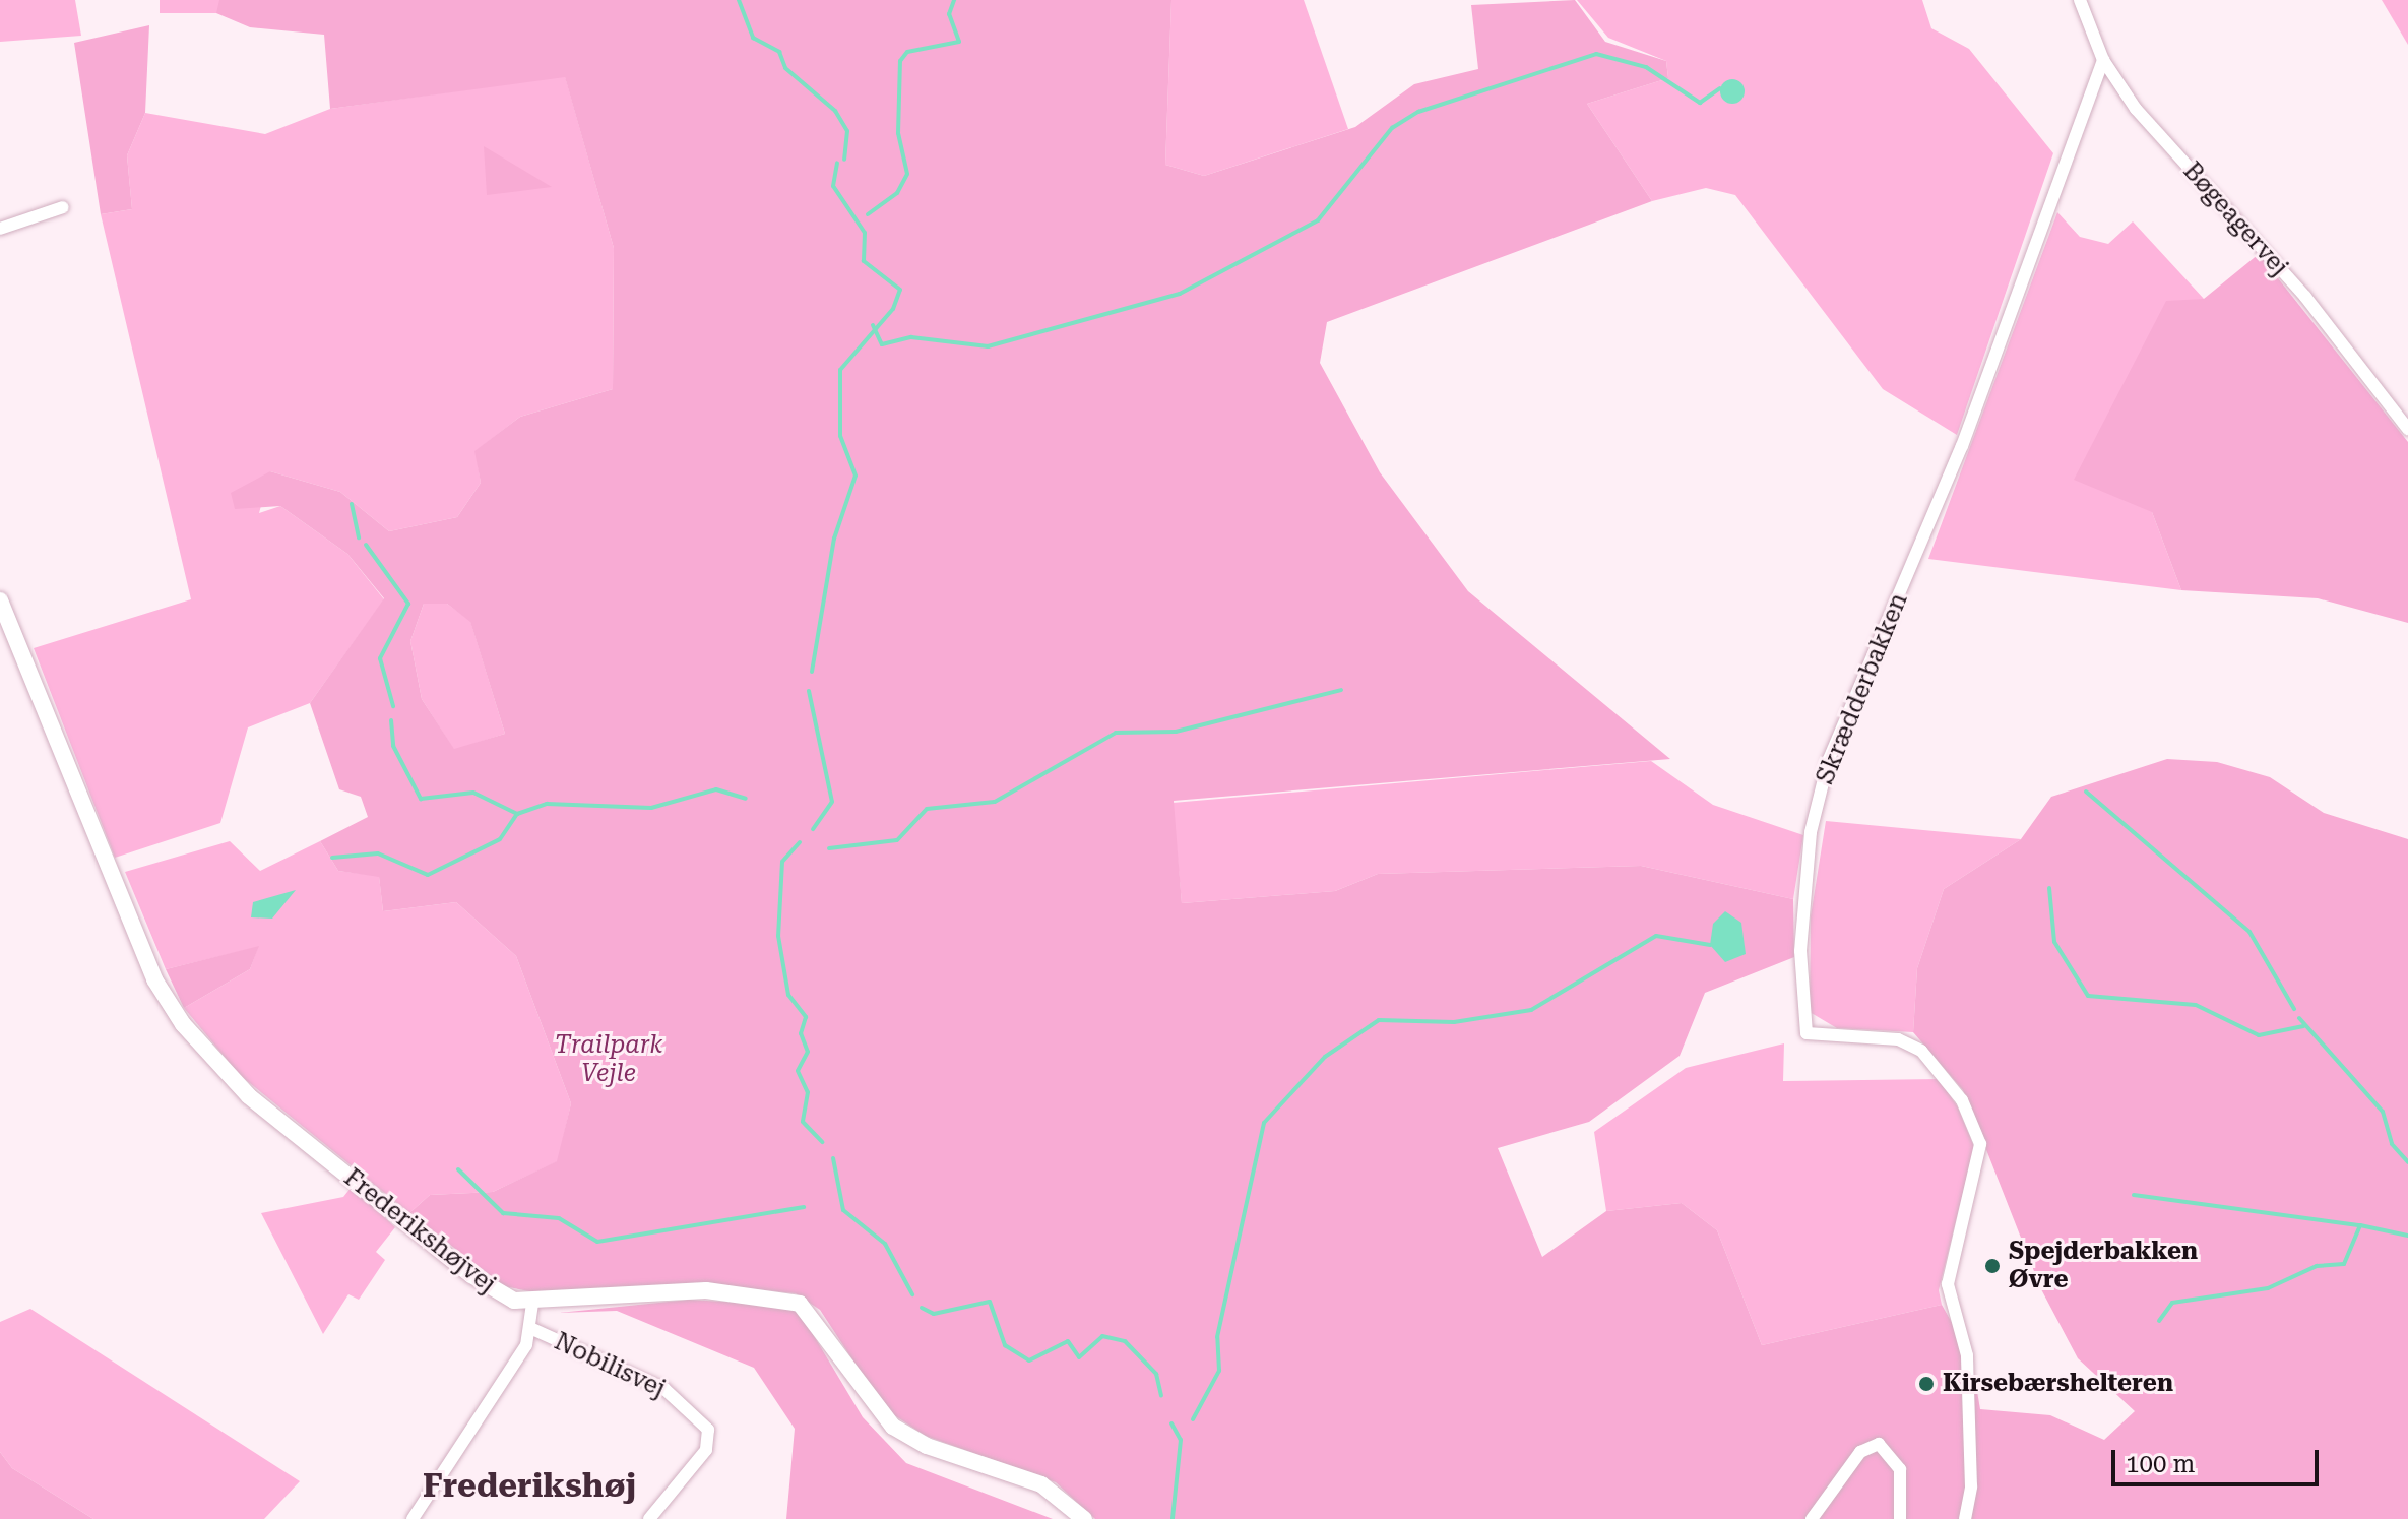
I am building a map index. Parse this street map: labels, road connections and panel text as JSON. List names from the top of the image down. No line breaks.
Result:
{"streets":{"street":["Bøgeagervej","Skrædderbakken","Frederikshøjvej","Nobilisvej"]},"crossings":[["Bøgeagervej","Skrædderbakken"]],"districts":["Frederikshøj"],"parks":["Trailpark Vejle"],"places":["Spejderbakken Øvre","Kirsebærshelteren"],"scale_bar":"100 m"}
